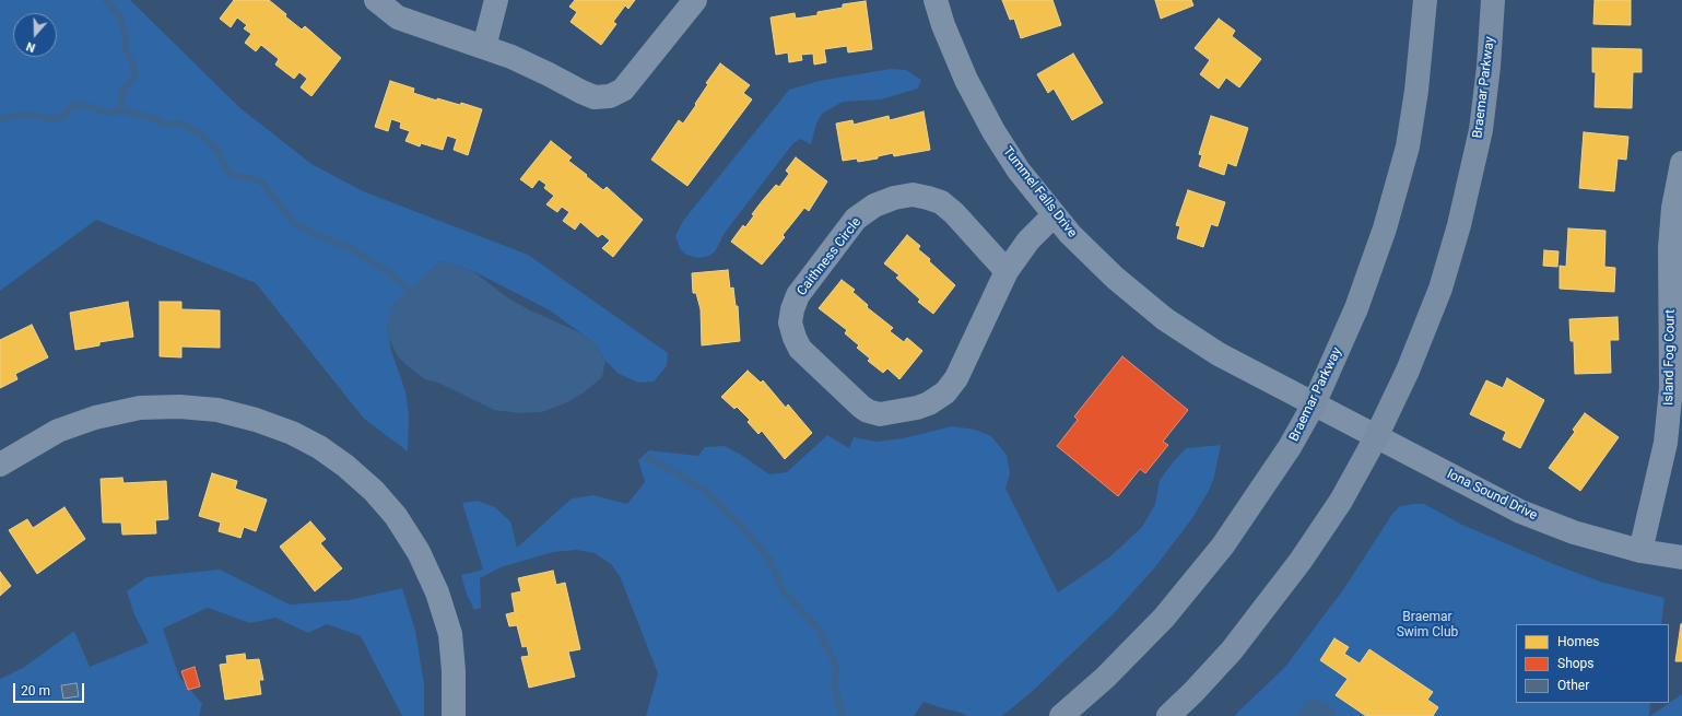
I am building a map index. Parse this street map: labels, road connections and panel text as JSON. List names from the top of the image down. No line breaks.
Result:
{"streets":{"street":["Braemar Parkway","Tummel Falls Drive","Caithness Circle","Island Fog Court","Iona Sound Drive"]},"crossings":[["Braemar Parkway","Tummel Falls Drive"],["Braemar Parkway","Iona Sound Drive"],["Tummel Falls Drive","Caithness Circle"],["Tummel Falls Drive","Iona Sound Drive"],["Island Fog Court","Iona Sound Drive"]],"parks":["Braemar Swim Club"],"legend":["Homes","Shops","Other"],"scale_bar":"20 m","north":"bottom"}
